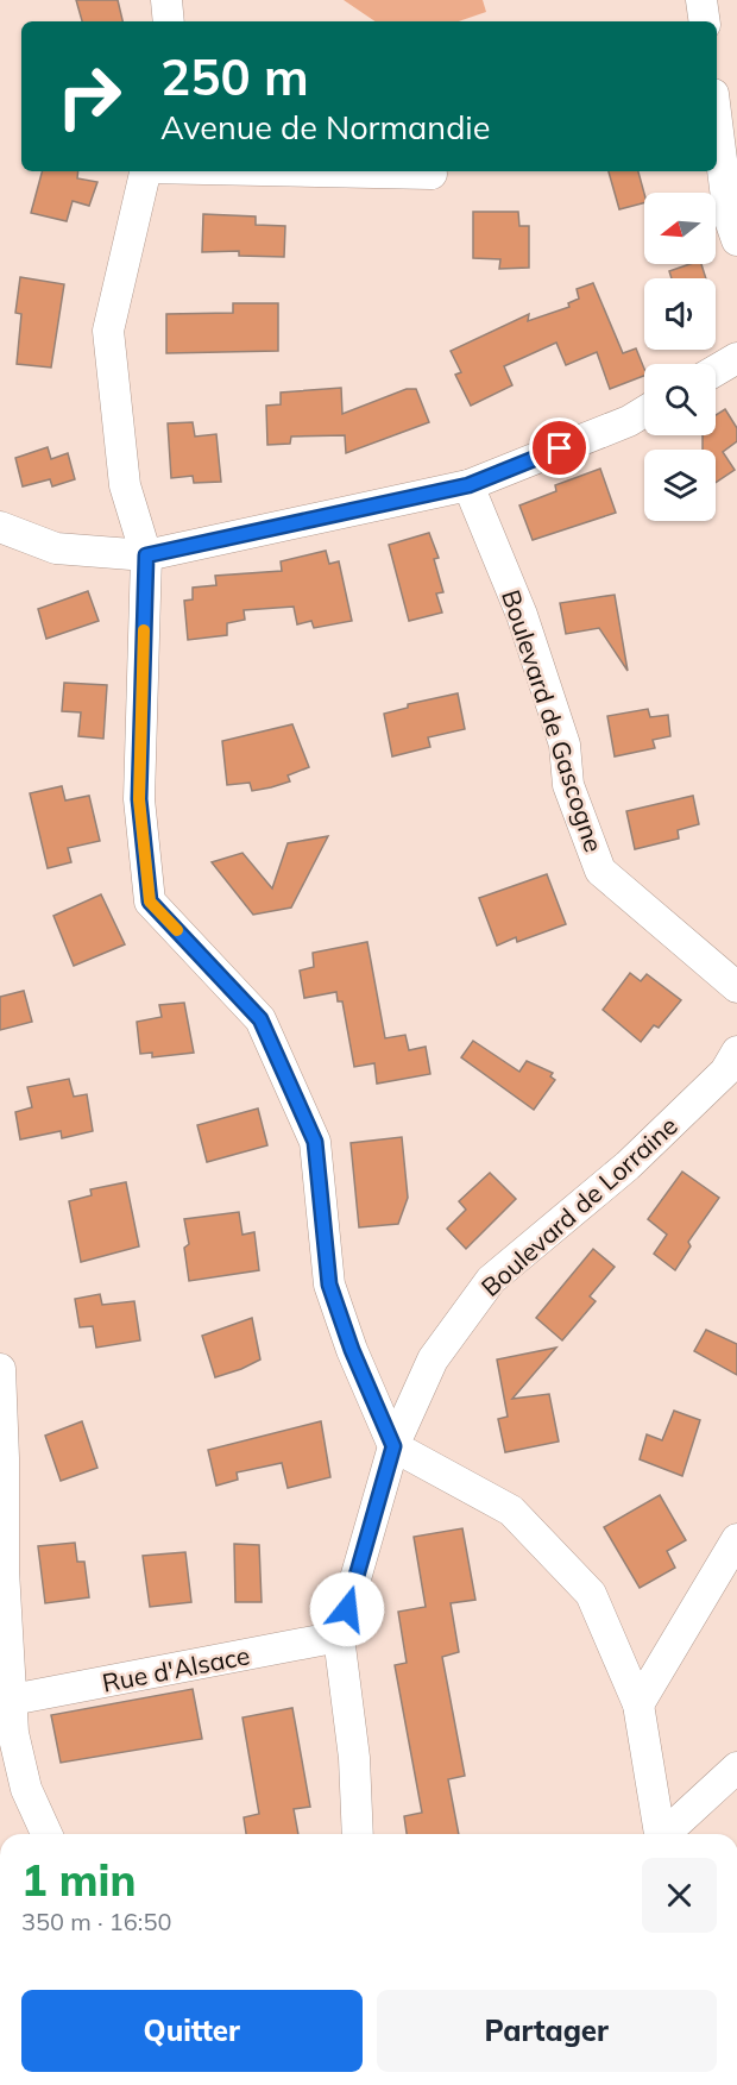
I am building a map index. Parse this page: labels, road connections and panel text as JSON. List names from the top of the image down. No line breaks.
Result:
{"streets":{"street":["Boulevard de Gascogne","Boulevard de Lorraine","Rue d'Alsace"]},"crossings":[["Boulevard de Lorraine","Rue d'Alsace"]],"north":"left","page":{"turn":["250 m","Avenue de Normandie"],"heading":["1 min","350 m · 16:50"],"buttons":["Quitter","Partager"]}}
